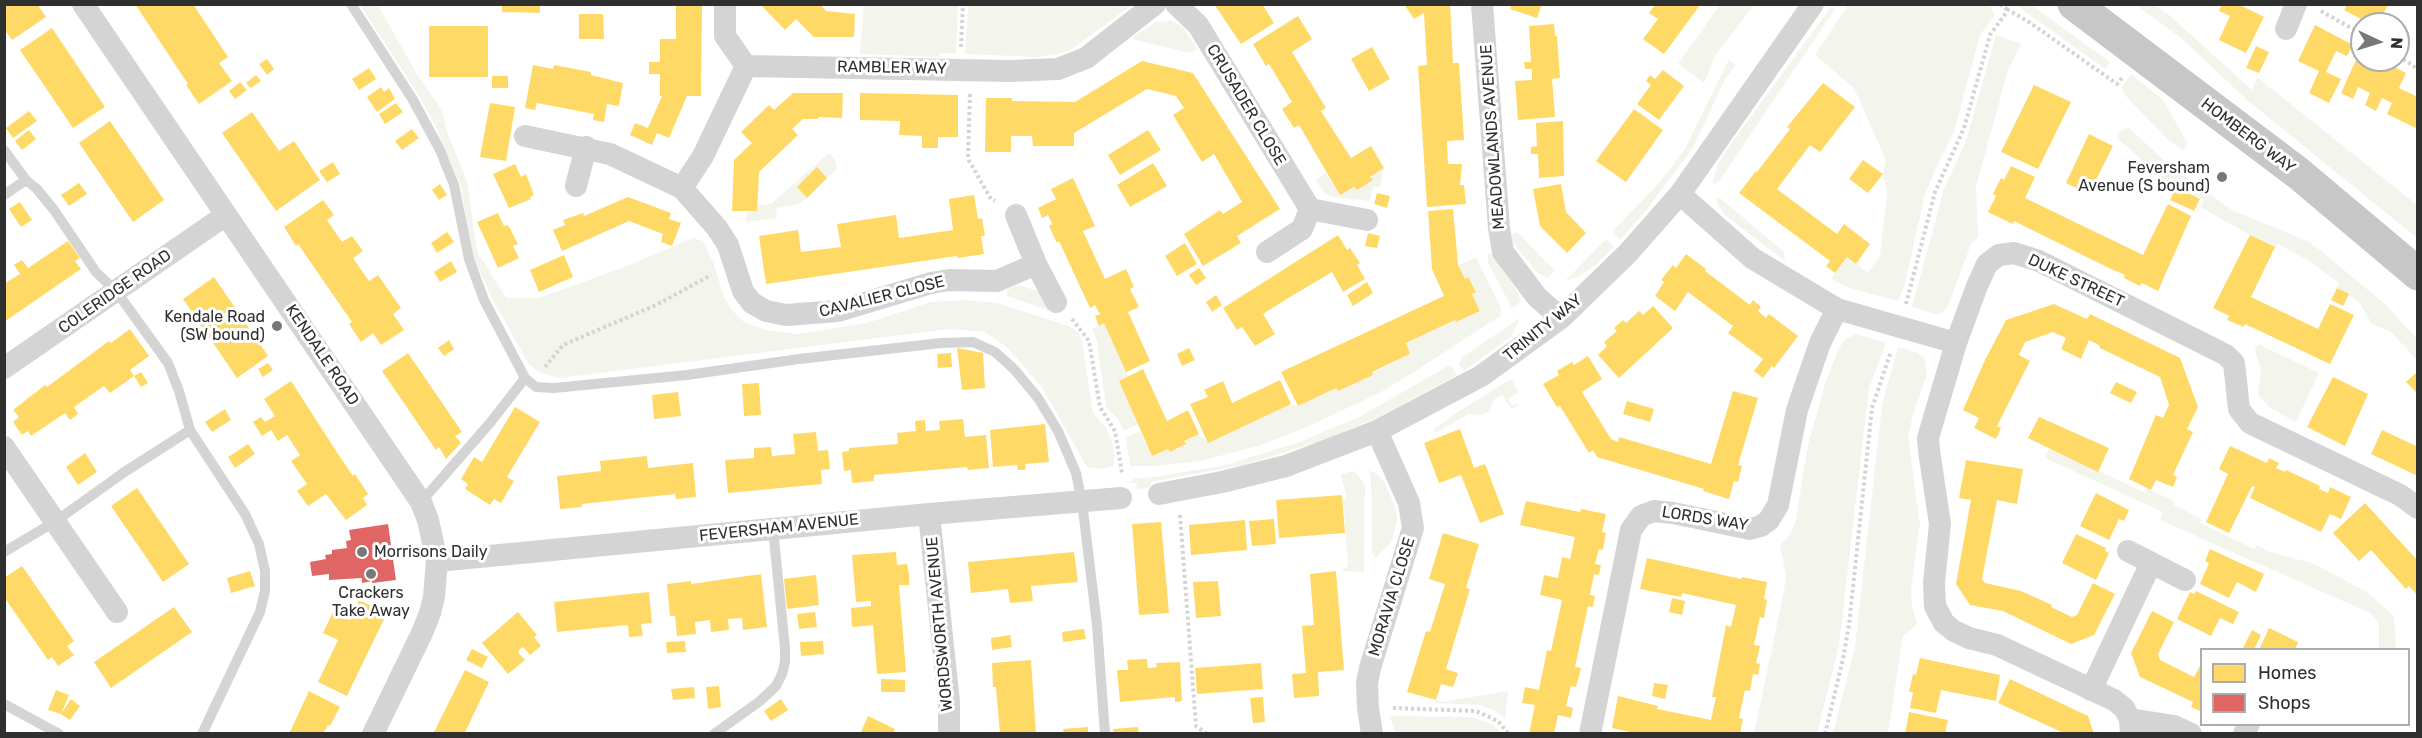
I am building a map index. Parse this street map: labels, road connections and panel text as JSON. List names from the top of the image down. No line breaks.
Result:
{"streets":{"main road":["HOMBERG WAY"],"street":["RAMBLER WAY","CRUSADER CLOSE","MEADOWLANDS AVENUE","DUKE STREET","COLERIDGE ROAD","CAVALIER CLOSE","TRINITY WAY","KENDALE ROAD","LORDS WAY","FEVERSHAM AVENUE","MORAVIA CLOSE","WORDSWORTH AVENUE"]},"crossings":[["MEADOWLANDS AVENUE","TRINITY WAY"],["COLERIDGE ROAD","KENDALE ROAD"],["TRINITY WAY","MORAVIA CLOSE"],["KENDALE ROAD","FEVERSHAM AVENUE"],["FEVERSHAM AVENUE","WORDSWORTH AVENUE"]],"places":["Feversham Avenue (S bound)","Kendale Road (SW bound)","Morrisons Daily","Crackers Take Away"],"legend":["Homes","Shops"],"north":"right"}
